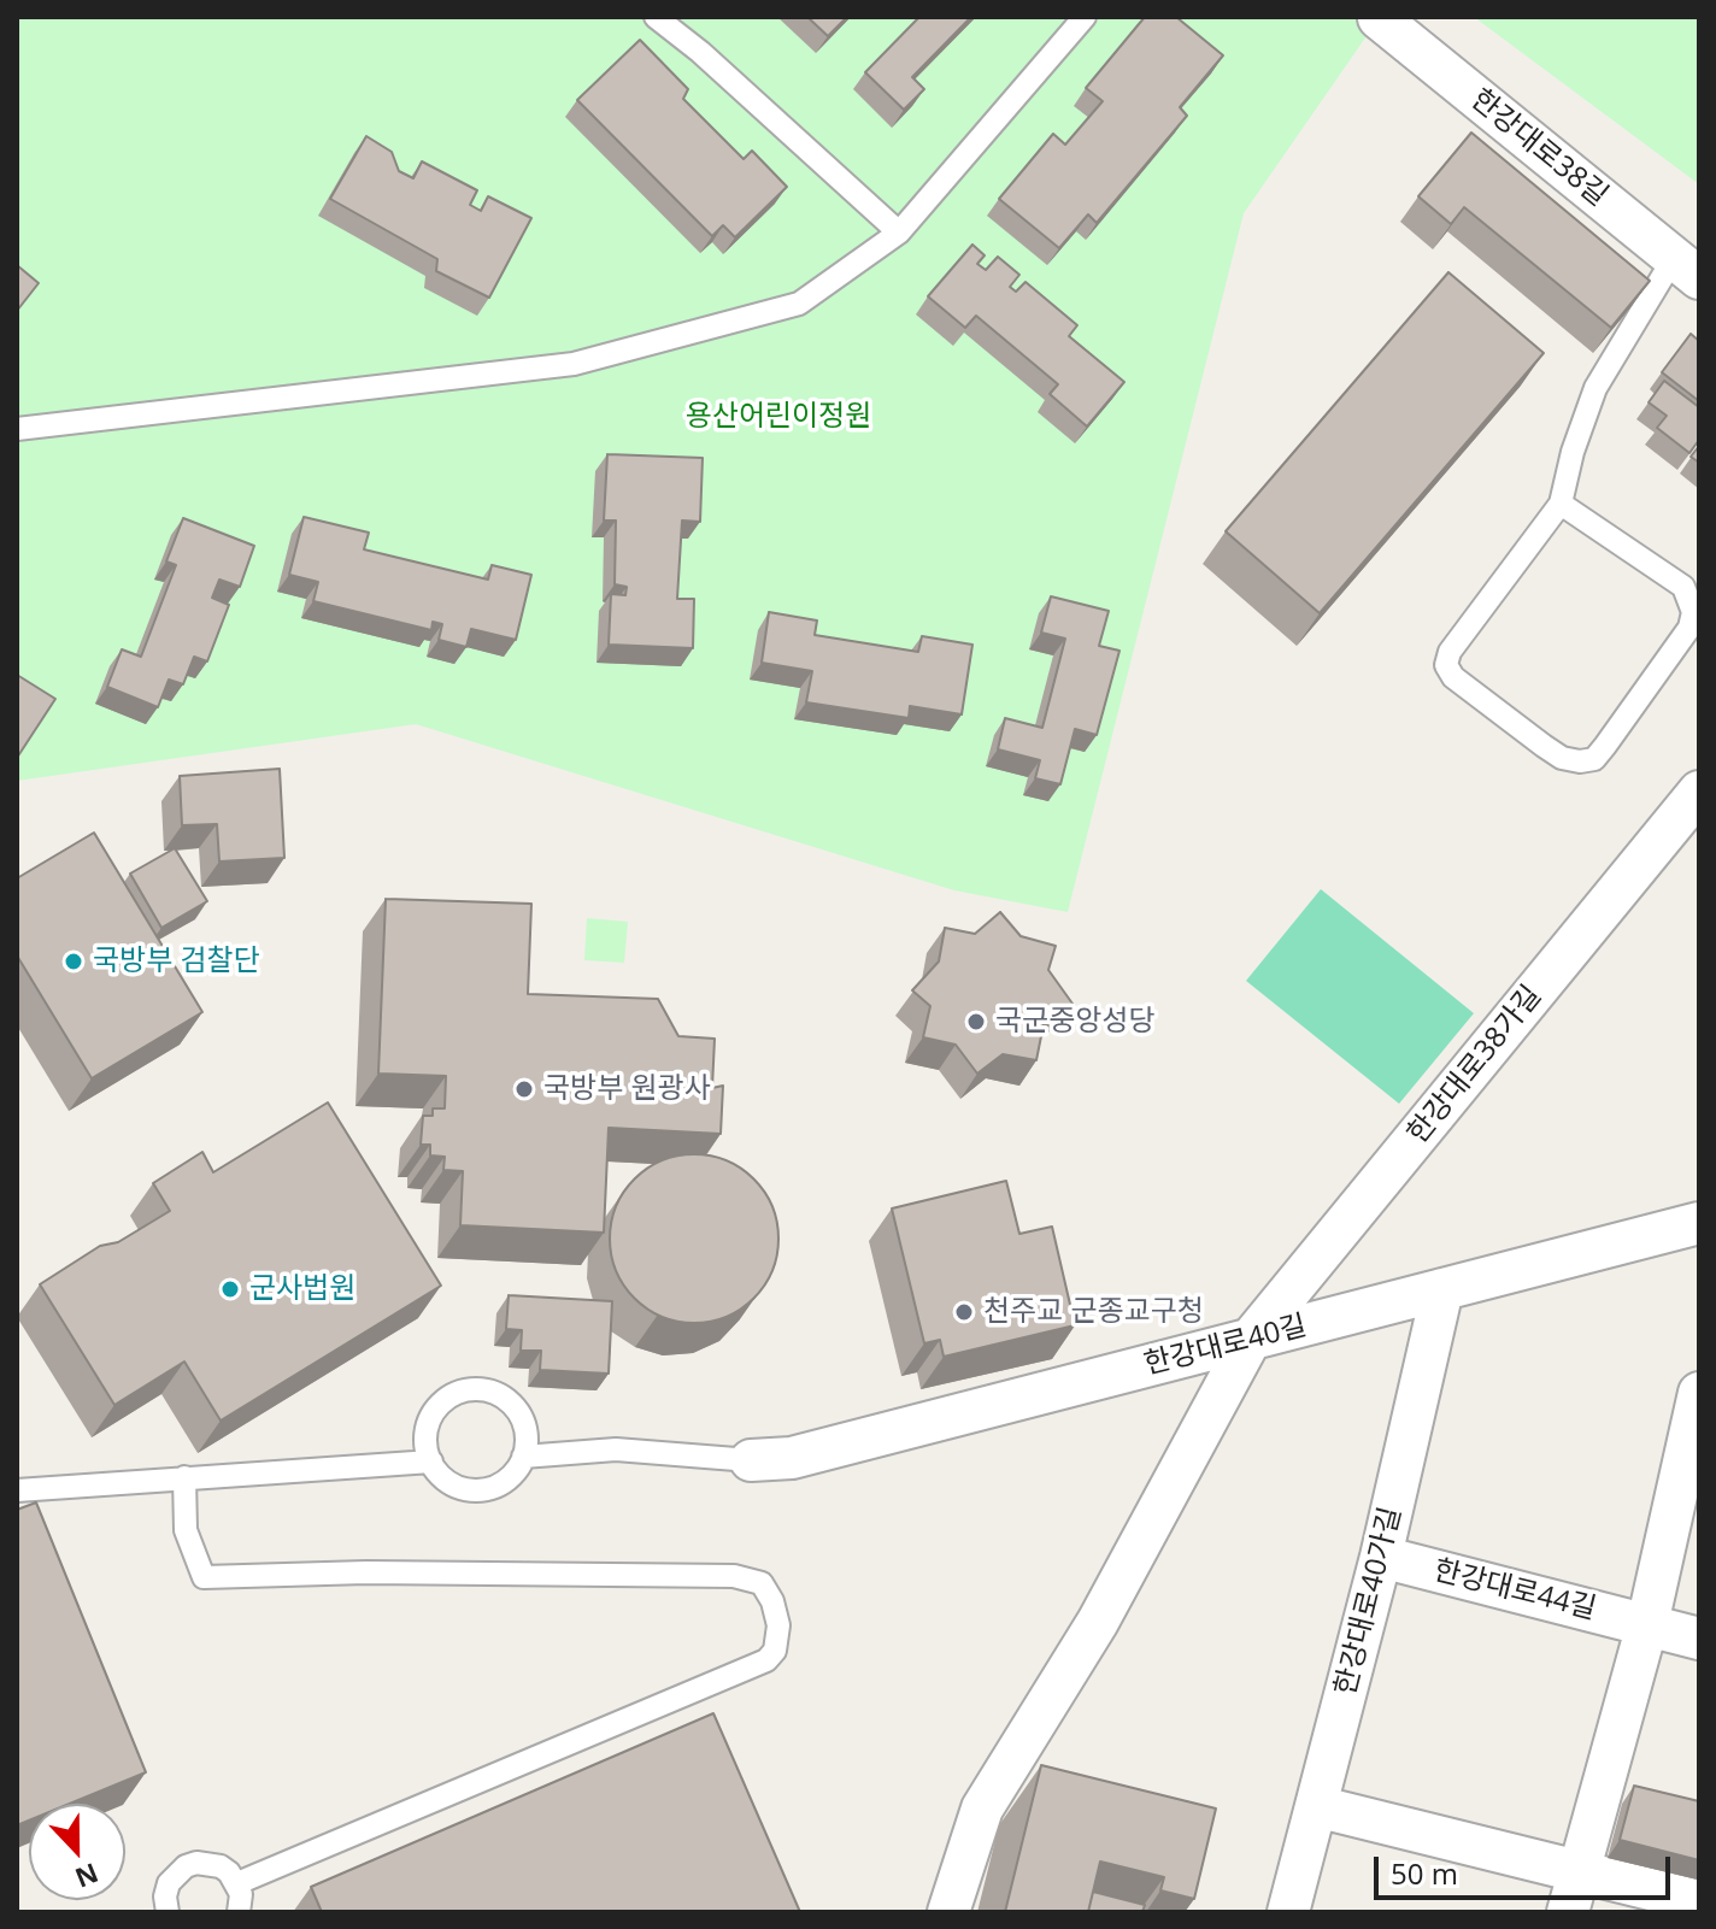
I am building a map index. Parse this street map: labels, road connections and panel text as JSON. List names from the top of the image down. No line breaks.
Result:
{"streets":{"street":["한강대로38길","한강대로38가길","한강대로40길","한강대로44길","한강대로40가길"]},"crossings":[["한강대로38가길","한강대로40길"],["한강대로40길","한강대로40가길"],["한강대로44길","한강대로40가길"]],"parks":["용산어린이정원"],"places":["국방부 검찰단","국군중앙성당","국방부 원광사","군사법원","천주교 군종교구청"],"scale_bar":"50 m","north":"bottom"}
